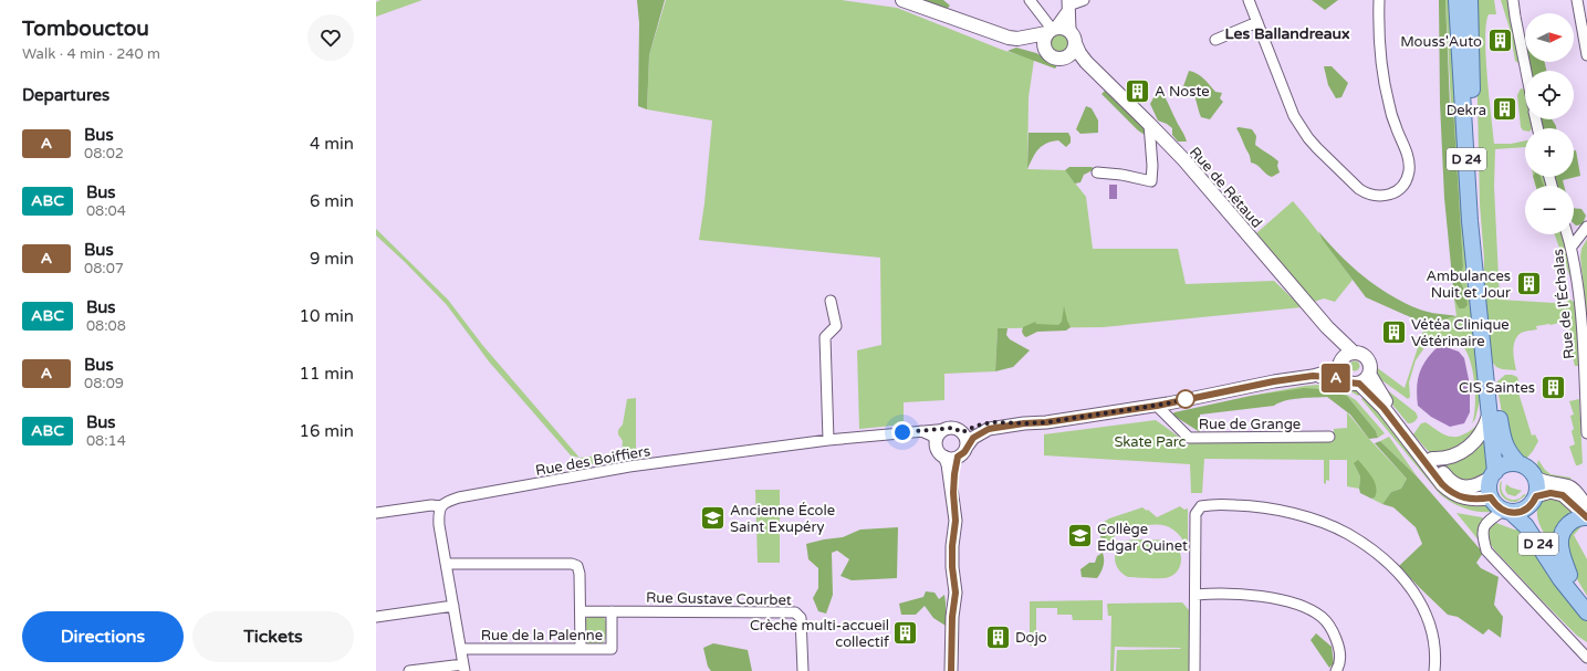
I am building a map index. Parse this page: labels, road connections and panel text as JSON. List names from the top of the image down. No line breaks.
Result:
{"streets":{"main road":["D 24","Rue de Rétaud"],"street":["Rue de l'Échalas","Rue de Grange","Rue des Boiffiers","Rue Gustave Courbet","Rue de la Palenne"]},"crossings":[["Rue Gustave Courbet","Rue de la Palenne"]],"districts":["Les Ballandreaux"],"parks":["Skate Parc"],"places":{"building":["Mouss'Auto","A Noste","Dekra","Ambulances Nuit et Jour","Vétéa Clinique Vétérinaire","CIS Saintes","Crèche multi-accueil collectif","Dojo"],"school or university":["Ancienne École Saint Exupéry","Collège Edgar Quinet"]},"lines":["bus line A"],"north":"right","page":{"heading":[["Tombouctou","Walk · 4 min · 240 m"],"Departures"],"on_map":"A","map_buttons":["+","−"],"list":[{"mark":"A","name":"Bus","note":"08:02","value":"4 min"},{"mark":"ABC","name":"Bus","note":"08:04","value":"6 min"},{"mark":"A","name":"Bus","note":"08:07","value":"9 min"},{"mark":"ABC","name":"Bus","note":"08:08","value":"10 min"},{"mark":"A","name":"Bus","note":"08:09","value":"11 min"},{"mark":"ABC","name":"Bus","note":"08:14","value":"16 min"}],"buttons":["Directions","Tickets"]}}
